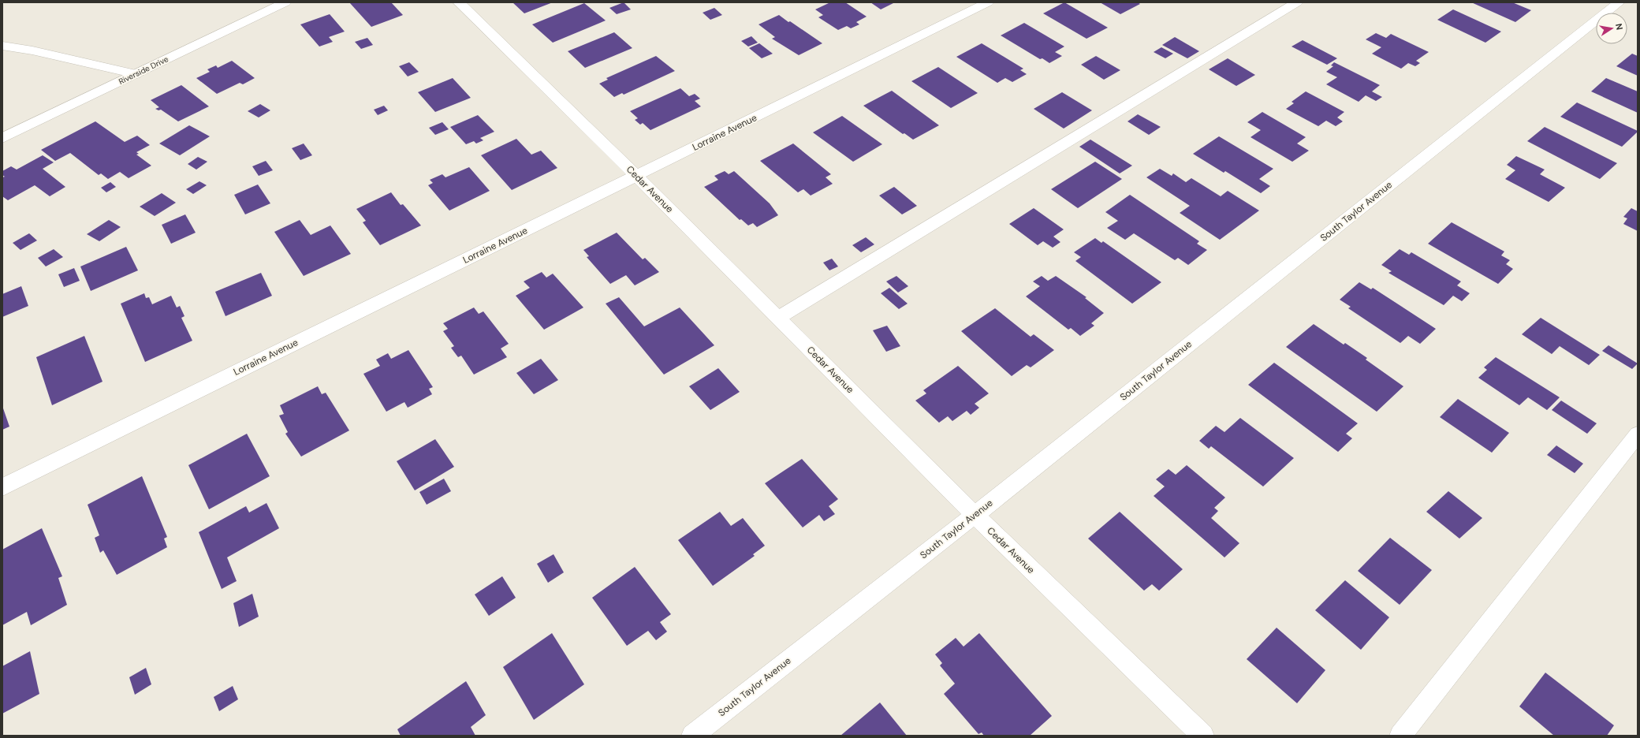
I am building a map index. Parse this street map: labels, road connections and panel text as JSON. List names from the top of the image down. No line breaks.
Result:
{"streets":{"street":["Riverside Drive","Lorraine Avenue","Cedar Avenue","South Taylor Avenue"]},"crossings":[["Lorraine Avenue","Cedar Avenue"],["Cedar Avenue","South Taylor Avenue"]],"north":"right"}
